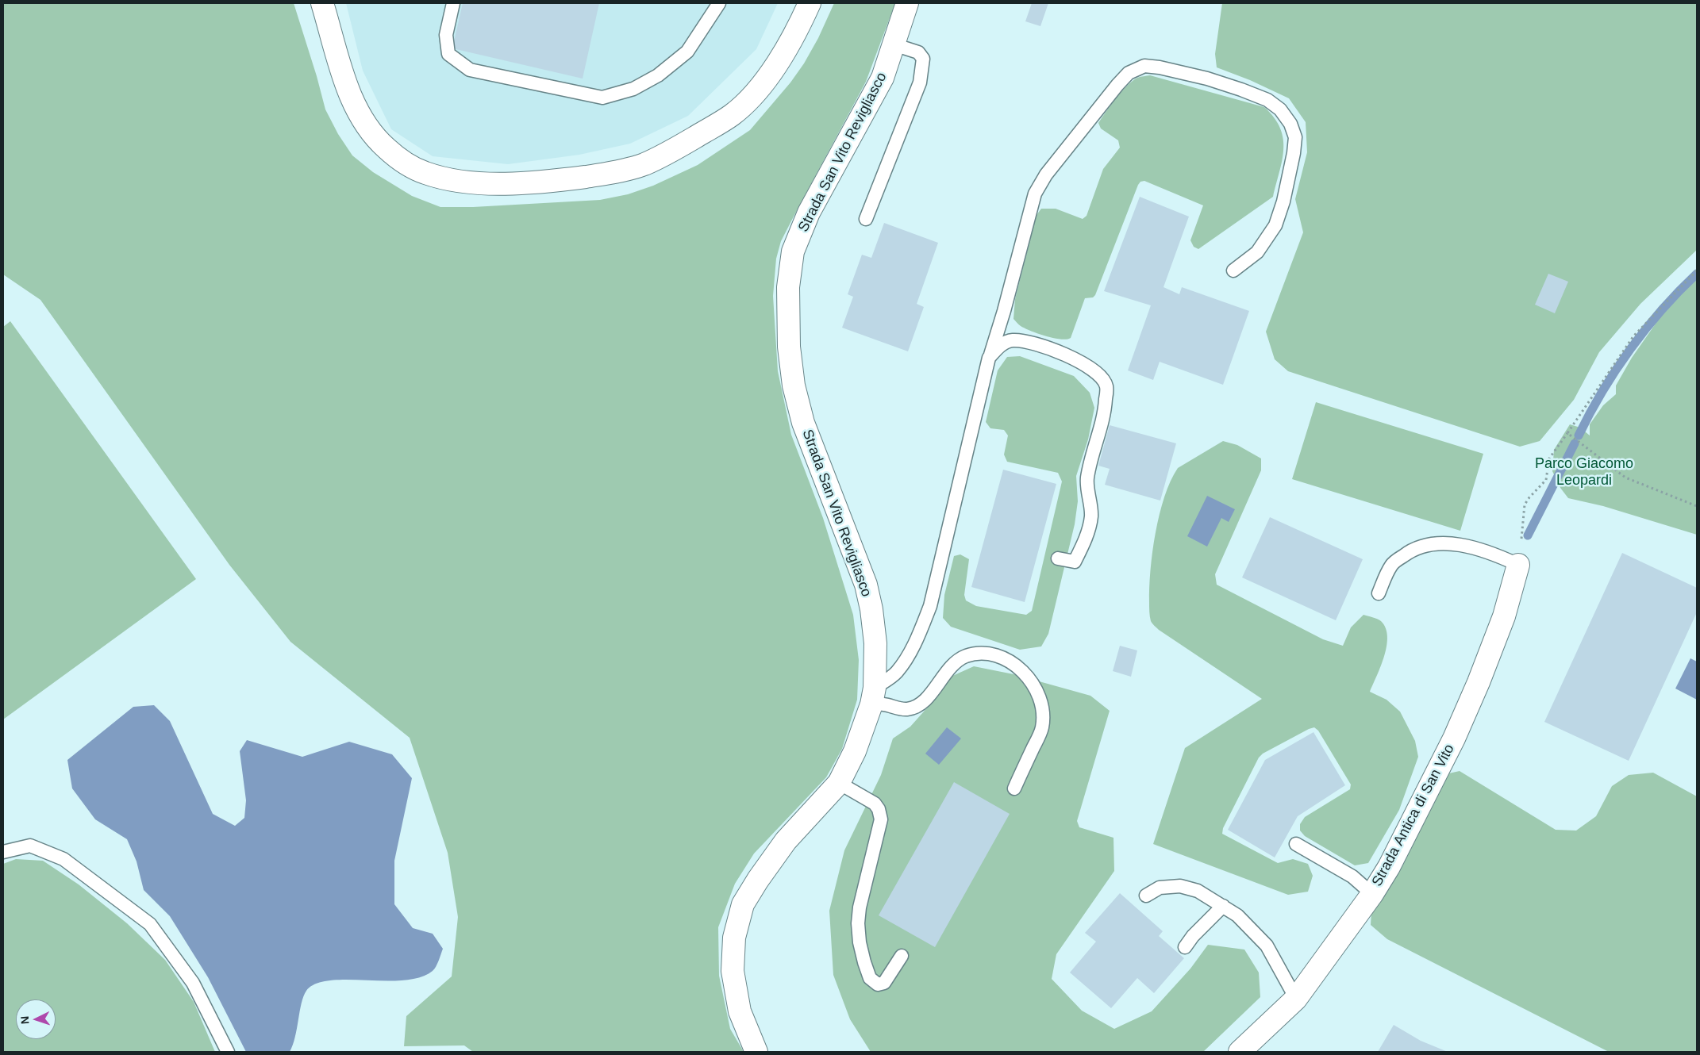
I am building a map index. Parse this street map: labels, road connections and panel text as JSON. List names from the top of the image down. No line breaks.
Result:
{"streets":{"street":["Strada San Vito Revigliasco","Strada Antica di San Vito"]},"parks":["Parco Giacomo Leopardi"],"north":"left"}
